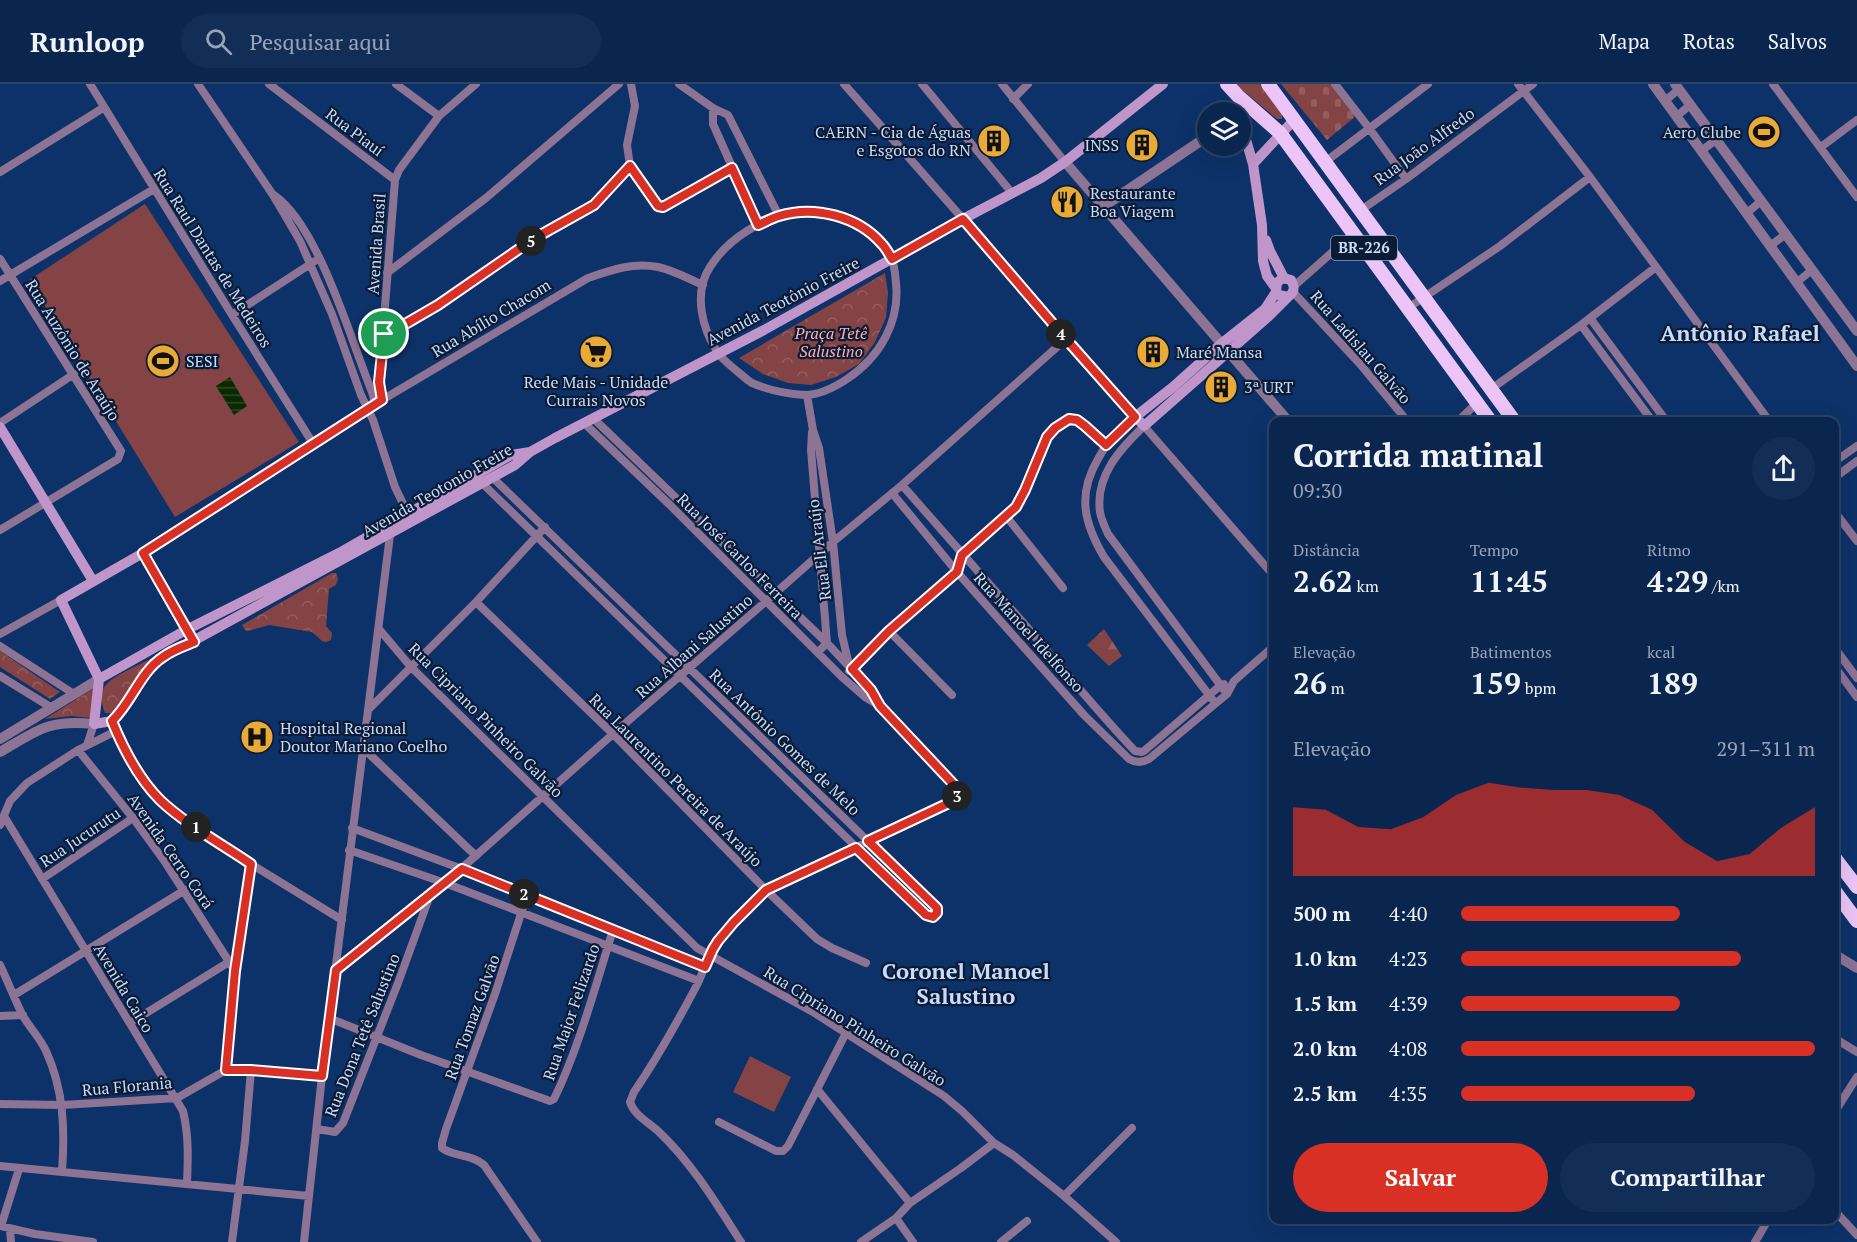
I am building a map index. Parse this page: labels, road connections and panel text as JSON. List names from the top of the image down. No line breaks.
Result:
{"streets":{"highway":["BR-226"],"main road":["Avenida Teotônio Freire","Rua Abílio Chacom","Avenida Teotonio Freire"],"street":["Rua Piauí","Rua João Alfredo","Avenida Brasil","Rua Raul Dantas de Medeiros","Rua Ladislau Galvão","Rua Auzônio de Araújo","Rua Eli Araújo","Rua José Carlos Ferreira","Rua Manoel Idelfonso","Rua Albani Salustino","Rua Cipriano Pinheiro Galvão","Rua Antônio Gomes de Melo","Rua Laurentino Pereira de Araújo","Rua Jucurutu","Avenida Cerro Corá","Avenida Caico","Rua Major Felizardo","Rua Tomaz Galvão","Rua Dona Tetê Salustino","Rua Florania"]},"crossings":[["Rua Piauí","Avenida Brasil"],["Rua João Alfredo","BR-226"],["Avenida Brasil","Rua Abílio Chacom"],["Avenida Brasil","Avenida Teotonio Freire"],["Rua Raul Dantas de Medeiros","Rua Abílio Chacom"],["Avenida Teotônio Freire","Avenida Teotonio Freire"],["Avenida Teotônio Freire","Rua José Carlos Ferreira"],["Avenida Teotonio Freire","Rua Antônio Gomes de Melo"],["Rua Eli Araújo","Rua José Carlos Ferreira"],["Rua Eli Araújo","Rua Albani Salustino"],["Rua José Carlos Ferreira","Rua Albani Salustino"],["Rua José Carlos Ferreira","Rua Antônio Gomes de Melo"],["Rua Manoel Idelfonso","Rua Albani Salustino"],["Rua Albani Salustino","Rua Cipriano Pinheiro Galvão"],["Rua Albani Salustino","Rua Antônio Gomes de Melo"],["Rua Albani Salustino","Rua Laurentino Pereira de Araújo"],["Rua Albani Salustino","Rua Dona Tetê Salustino"],["Rua Jucurutu","Avenida Cerro Corá"],["Rua Jucurutu","Avenida Caico"],["Avenida Caico","Rua Florania"],["Rua Major Felizardo","Rua Tomaz Galvão"]],"districts":["Antônio Rafael","Coronel Manoel Salustino"],"parks":["Praça Tetê Salustino"],"places":{"sports":["Aero Clube","SESI"],"building":["CAERN - Cia de Águas e Esgotos do RN","INSS","Maré Mansa","3ª URT"],"restaurant":["Restaurante Boa Viagem"],"supermarket":["Rede Mais - Unidade Currais Novos"],"hospital":["Hospital Regional Doutor Mariano Coelho"]},"page":{"header":"Runloop","search":"Pesquisar aqui","nav":["Mapa","Rotas","Salvos"],"pins":["5","4","3","1","2"],"heading":["Corrida matinal","09:30"],"stats":[["Distância","2.62 km"],["Tempo","11:45"],["Ritmo","4:29 /km"],["Elevação","26 m"],["Batimentos","159 bpm"],["kcal","189"]],"chart":["Elevação","291–311 m"],"list":[{"name":"500 m","note":"4:40"},{"name":"1.0 km","note":"4:23"},{"name":"1.5 km","note":"4:39"},{"name":"2.0 km","note":"4:08"},{"name":"2.5 km","note":"4:35"}],"buttons":["Salvar","Compartilhar"]}}
